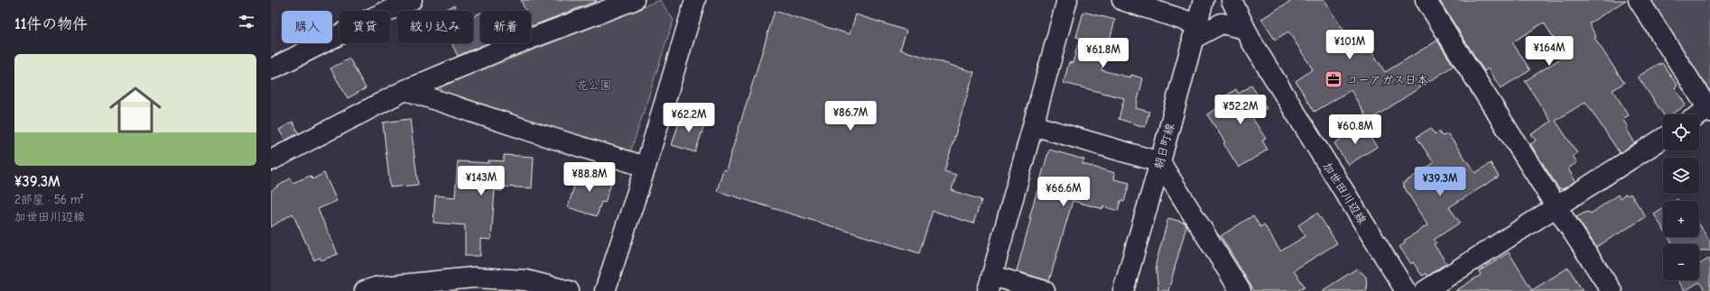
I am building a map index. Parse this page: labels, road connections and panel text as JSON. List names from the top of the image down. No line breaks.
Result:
{"streets":{"street":["朝日町線","加世田川辺線"]},"parks":["花公園"],"places":{"office":["コーアガス日本"]},"page":{"heading":"11件の物件","chip":["購入","賃貸","絞り込み","新着"],"price":["¥101M","¥164M","¥61.8M","¥52.2M","¥86.7M","¥62.2M","¥60.8M","¥88.8M","¥143M","¥39.3M","¥66.6M"],"list":[{"name":"¥39.3M","note":"2部屋 · 56 m² · 加世田川辺線"}],"map_buttons":["+","−"]}}
